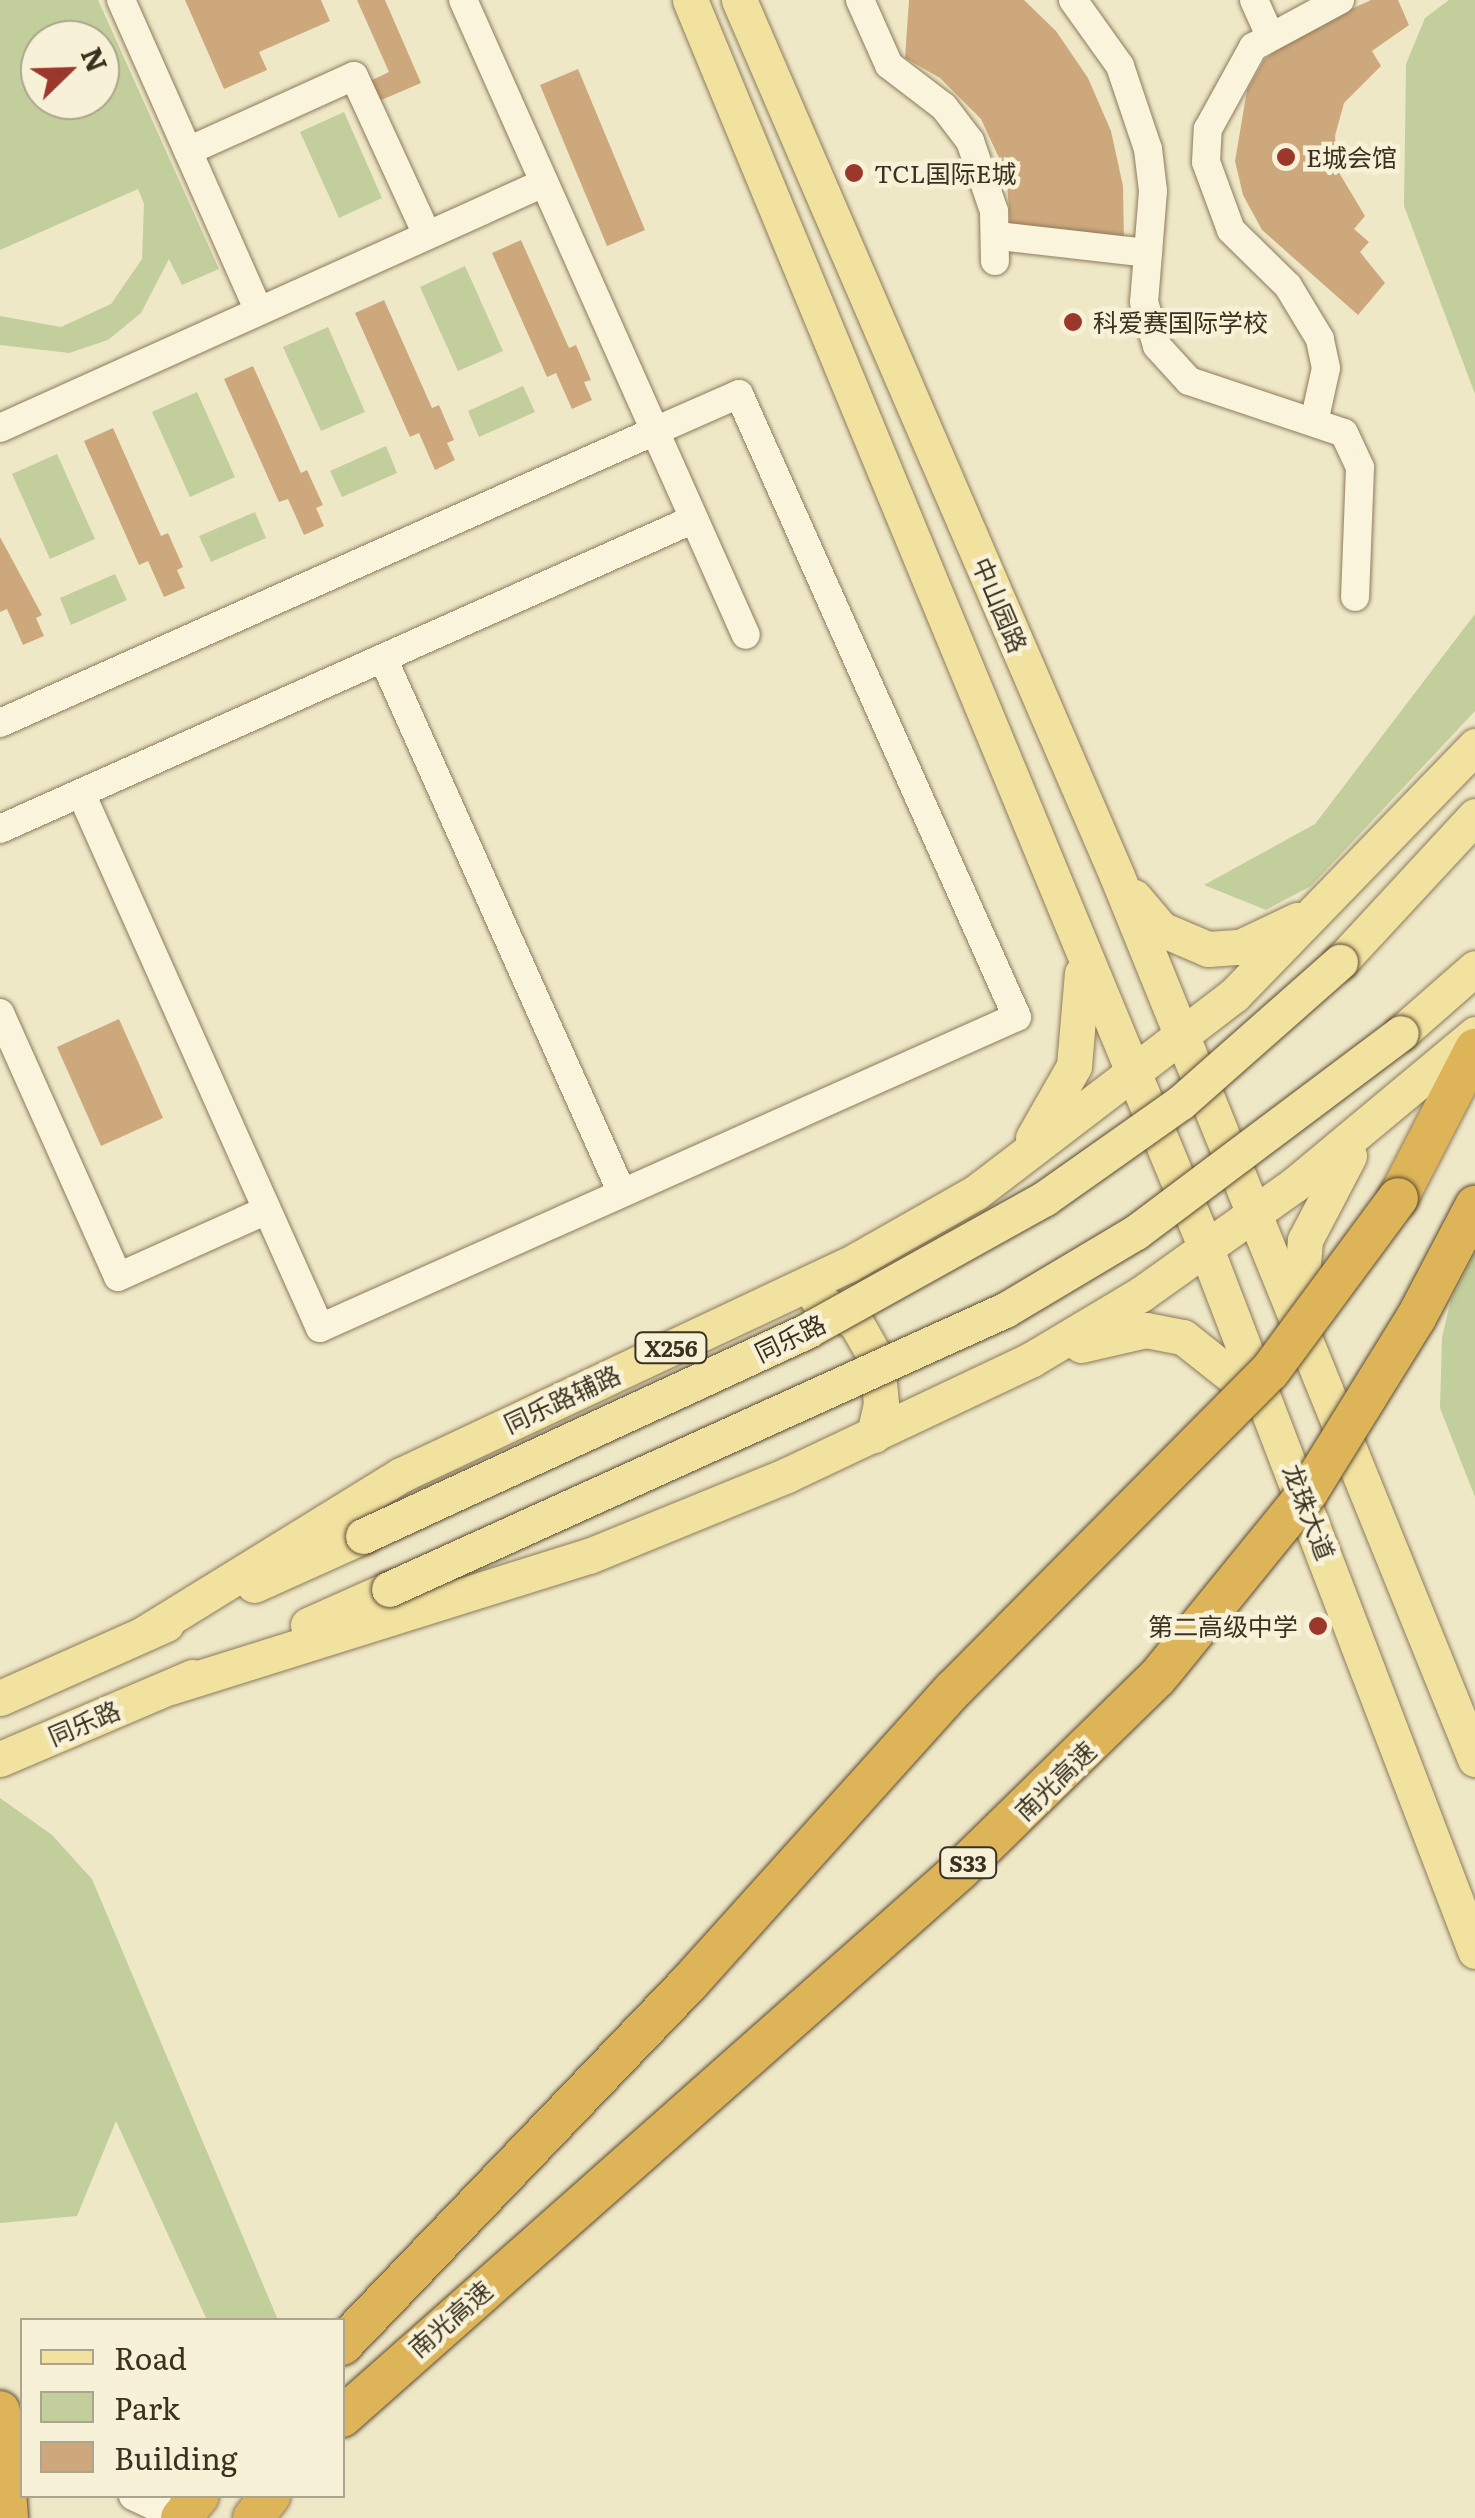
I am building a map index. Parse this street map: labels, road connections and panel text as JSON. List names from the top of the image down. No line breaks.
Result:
{"streets":{"highway":["南光高速","S33"],"main road":["中山园路","同乐路","X256","同乐路辅路","龙珠大道"]},"crossings":[["中山园路","同乐路辅路"],["同乐路","同乐路辅路"],["同乐路辅路","龙珠大道"]],"places":["E城会馆","TCL国际E城","科爱赛国际学校","第二高级中学"],"legend":["Road","Park","Building"],"north":"top right"}
